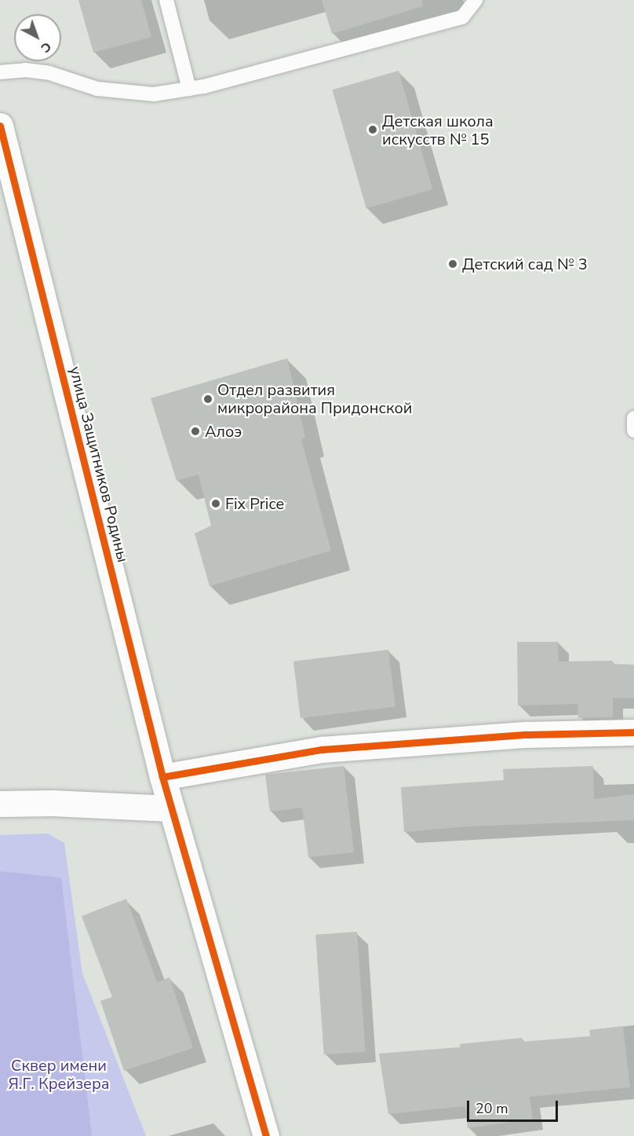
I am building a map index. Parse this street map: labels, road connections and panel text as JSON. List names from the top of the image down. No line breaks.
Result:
{"streets":{"street":["улица Защитников Родины"]},"parks":["Сквер имени Я.Г. Крейзера"],"places":["Детская школа искусств № 15","Детский сад № 3","Отдел развития микрорайона Придонской","Алоэ","Fix Price"],"scale_bar":"20 m","north":"bottom right"}
